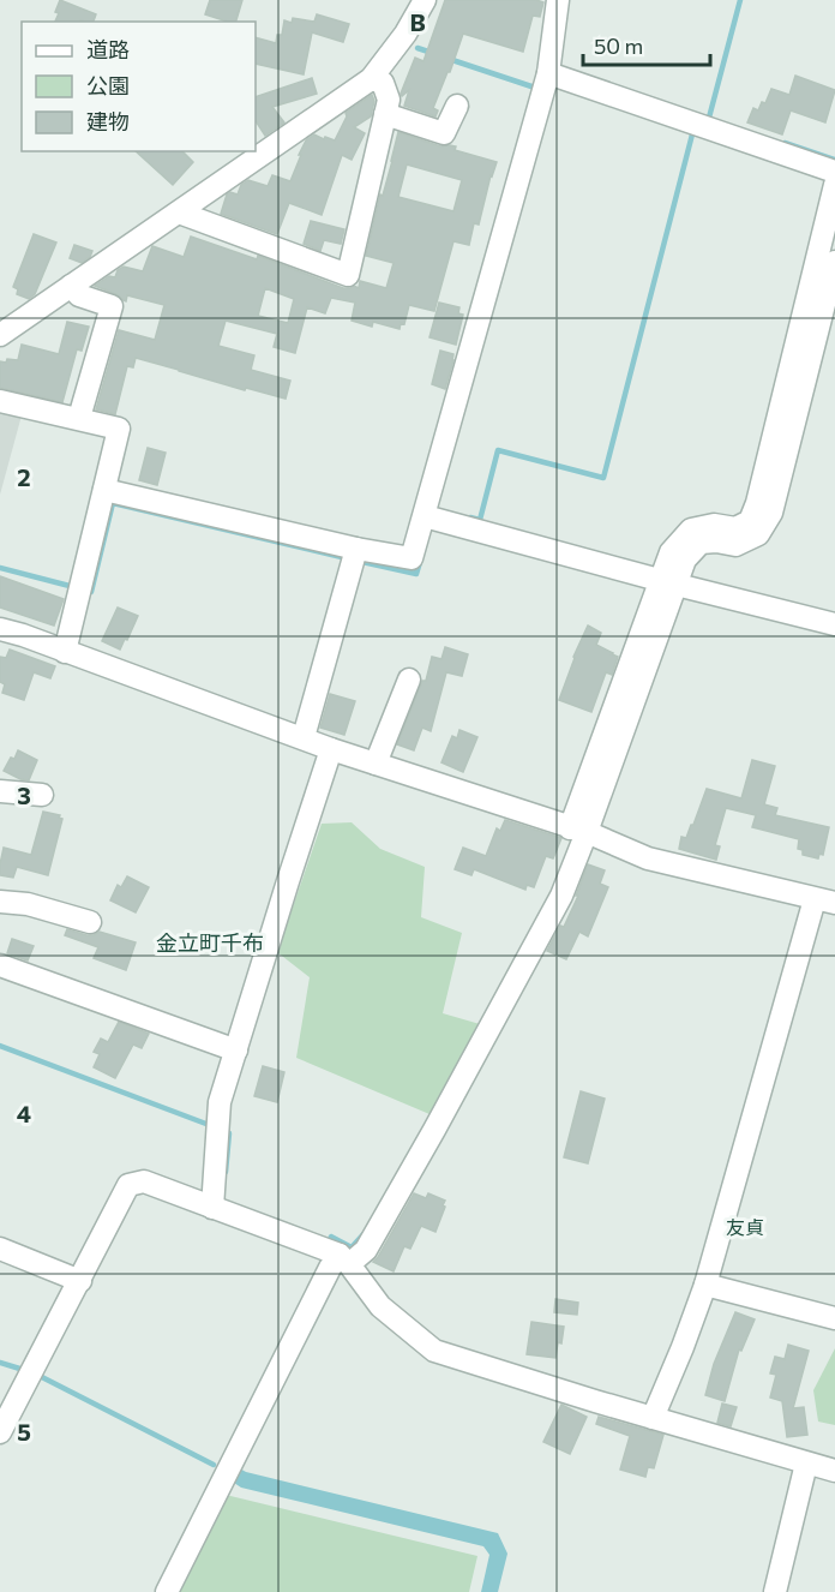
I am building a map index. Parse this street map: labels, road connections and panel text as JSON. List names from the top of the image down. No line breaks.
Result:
{"districts":["金立町千布","友貞"],"legend":["道路","公園","建物"],"scale_bar":"50 m","grid":{"columns":["B"],"rows":["2","3","4","5"]}}
